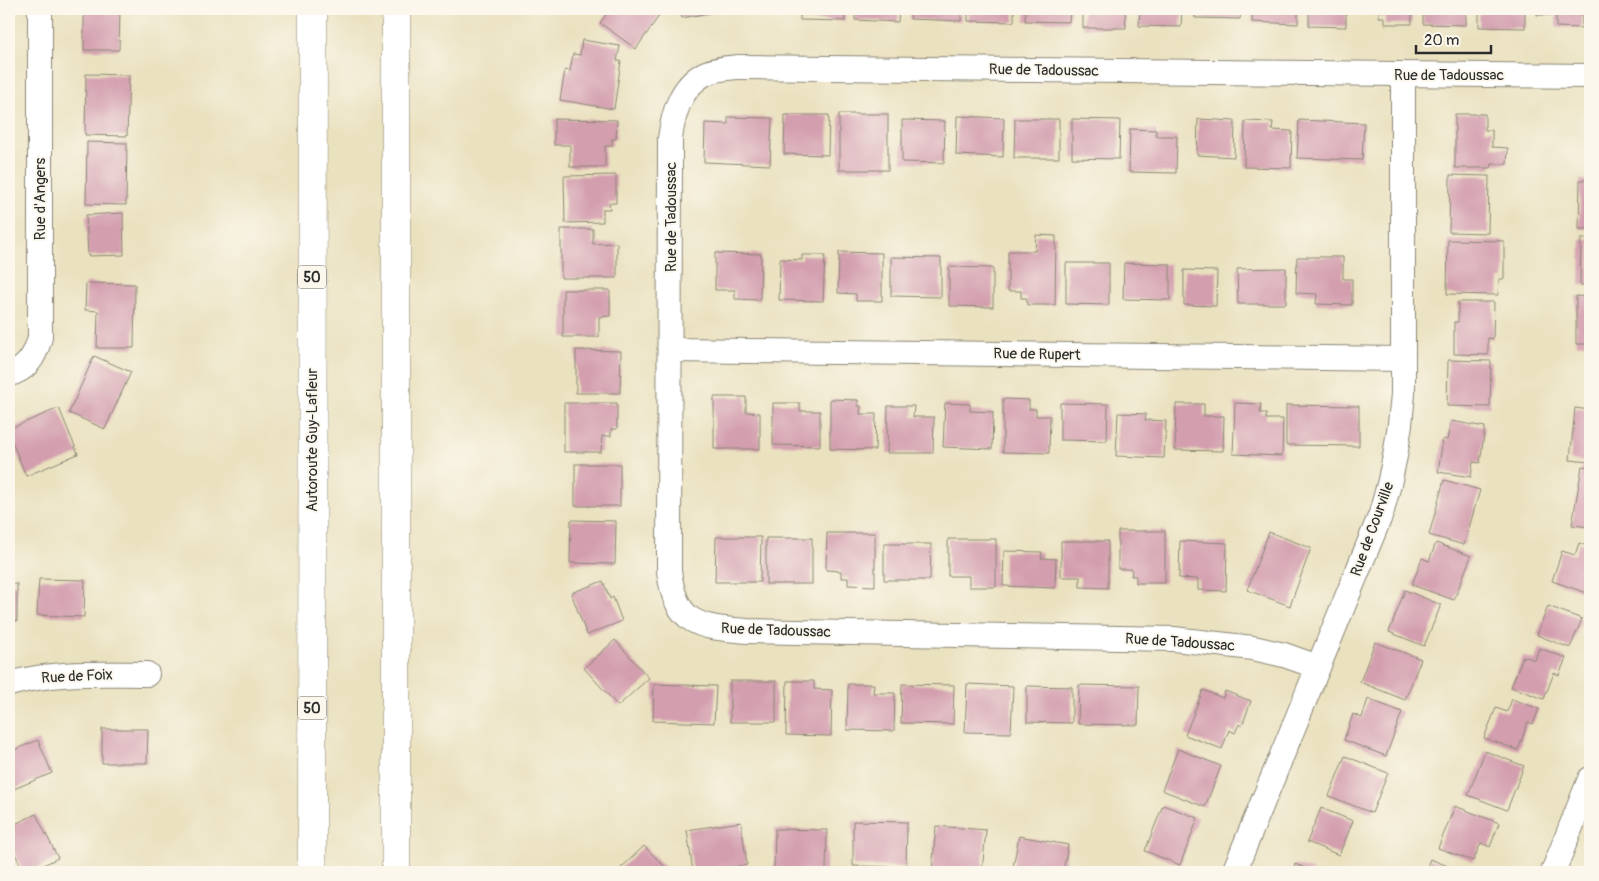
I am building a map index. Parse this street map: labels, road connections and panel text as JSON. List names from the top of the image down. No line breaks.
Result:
{"streets":{"highway":["50","Autoroute Guy-Lafleur"],"street":["Rue de Tadoussac","Rue d'Angers","Rue de Rupert","Rue de Courville","Rue de Foix"]},"crossings":[["Rue de Tadoussac","Rue de Rupert"],["Rue de Tadoussac","Rue de Courville"],["Rue de Rupert","Rue de Courville"]],"scale_bar":"20 m"}
